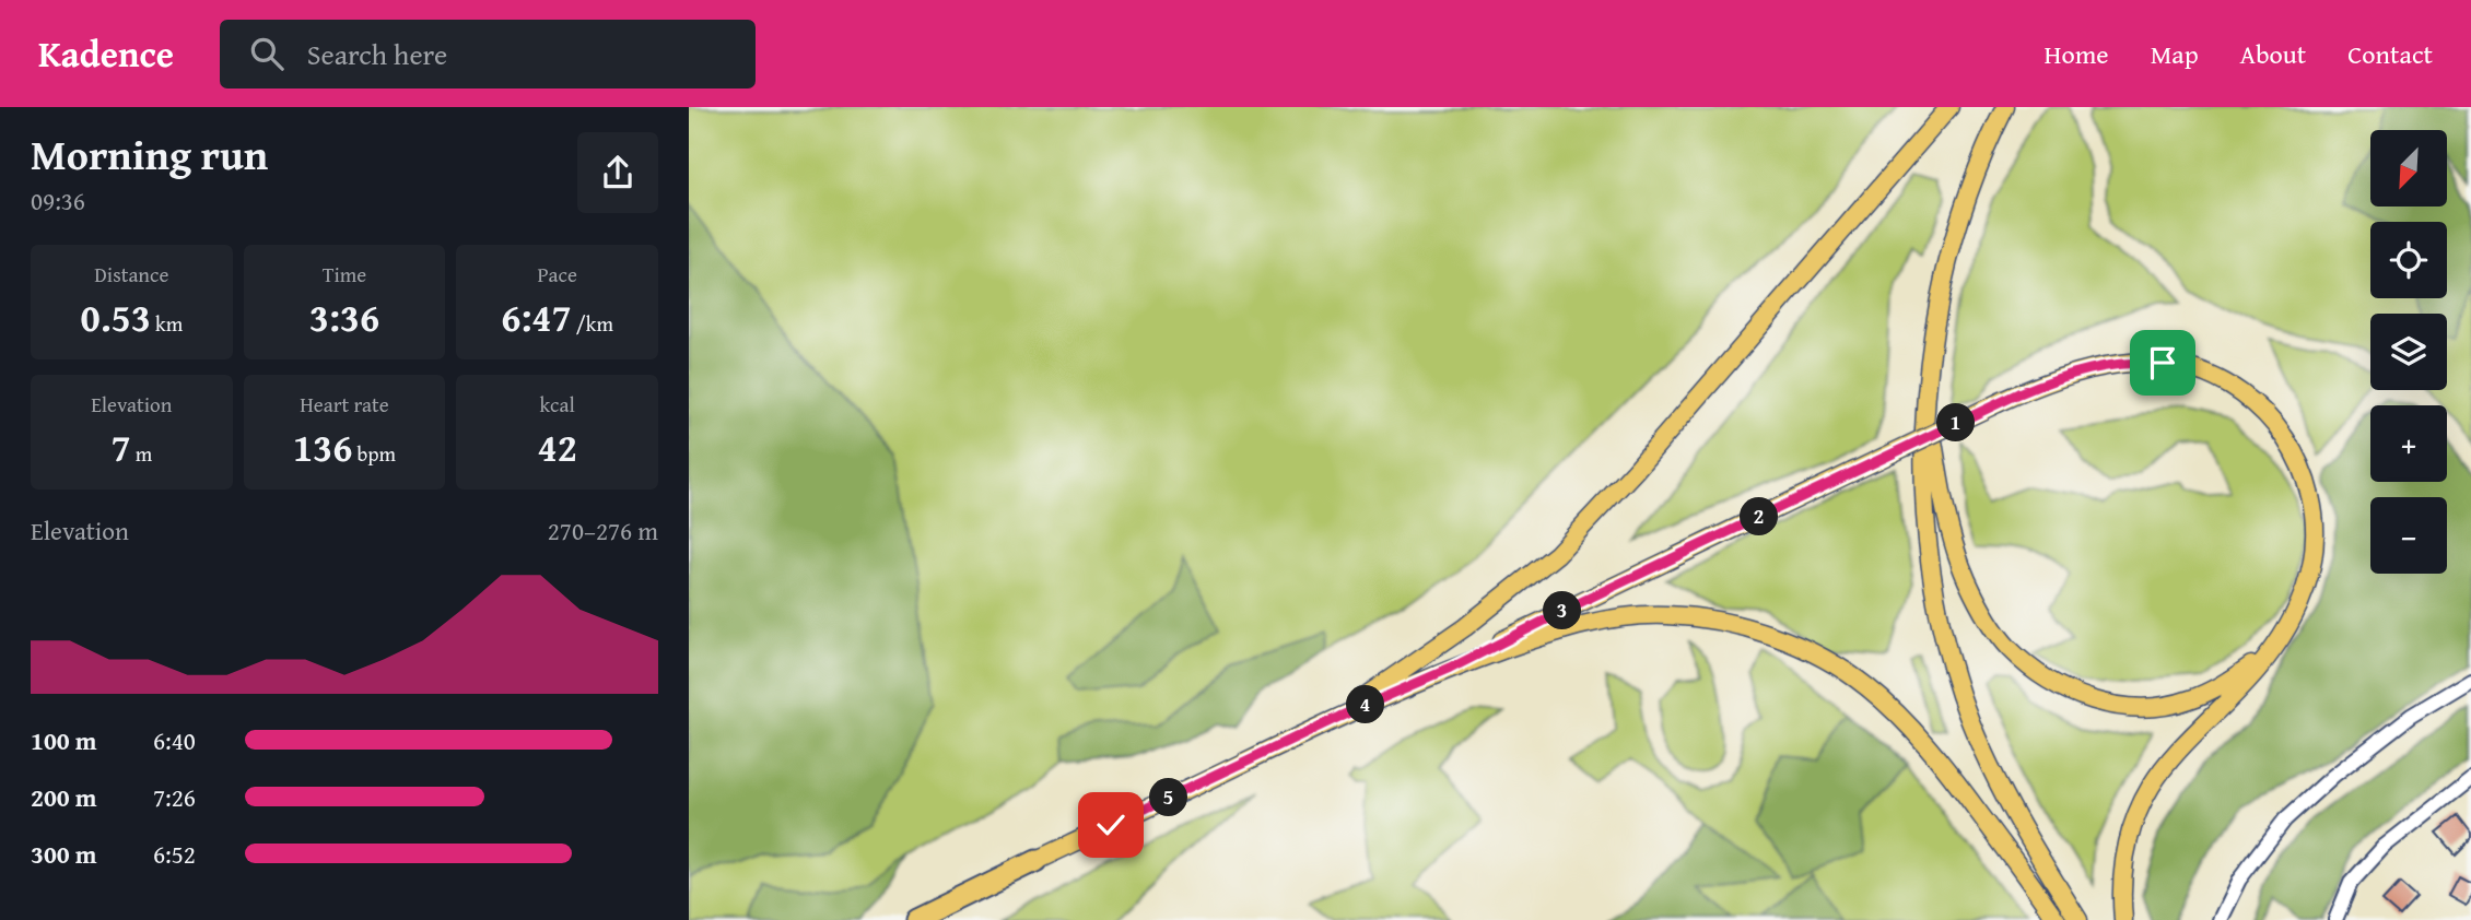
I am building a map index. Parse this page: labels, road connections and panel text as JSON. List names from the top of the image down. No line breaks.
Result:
{"north":"bottom left","page":{"header":"Kadence","search":"Search here","nav":["Home","Map","About","Contact"],"heading":["Morning run","09:36"],"map_buttons":["+","−"],"stats":[["Distance","0.53 km"],["Time","3:36"],["Pace","6:47 /km"],["Elevation","7 m"],["Heart rate","136 bpm"],["kcal","42"]],"pins":["1","2","3","4","5"],"chart":["Elevation","270–276 m"],"list":[{"name":"100 m","note":"6:40"},{"name":"200 m","note":"7:26"},{"name":"300 m","note":"6:52"}]}}
